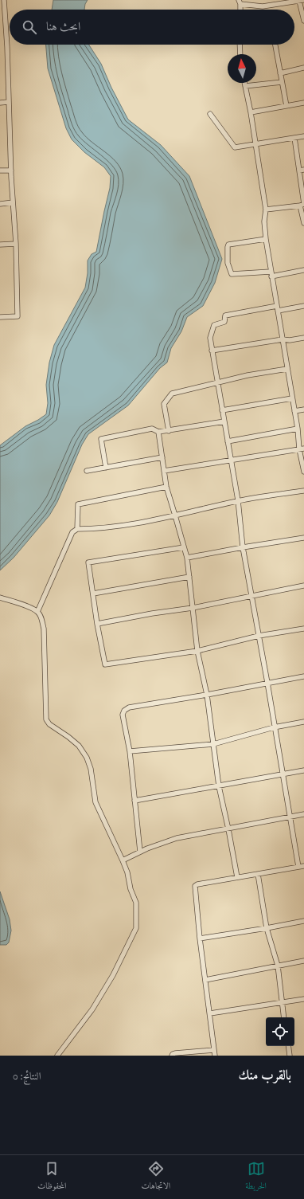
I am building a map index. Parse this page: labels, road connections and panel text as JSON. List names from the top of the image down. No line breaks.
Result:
{"north":"top","page":{"search":"ابحث هنا","heading":["بالقرب منك","النتائج: 0"],"nav":["الخريطة","الاتجاهات","المحفوظات"]}}
